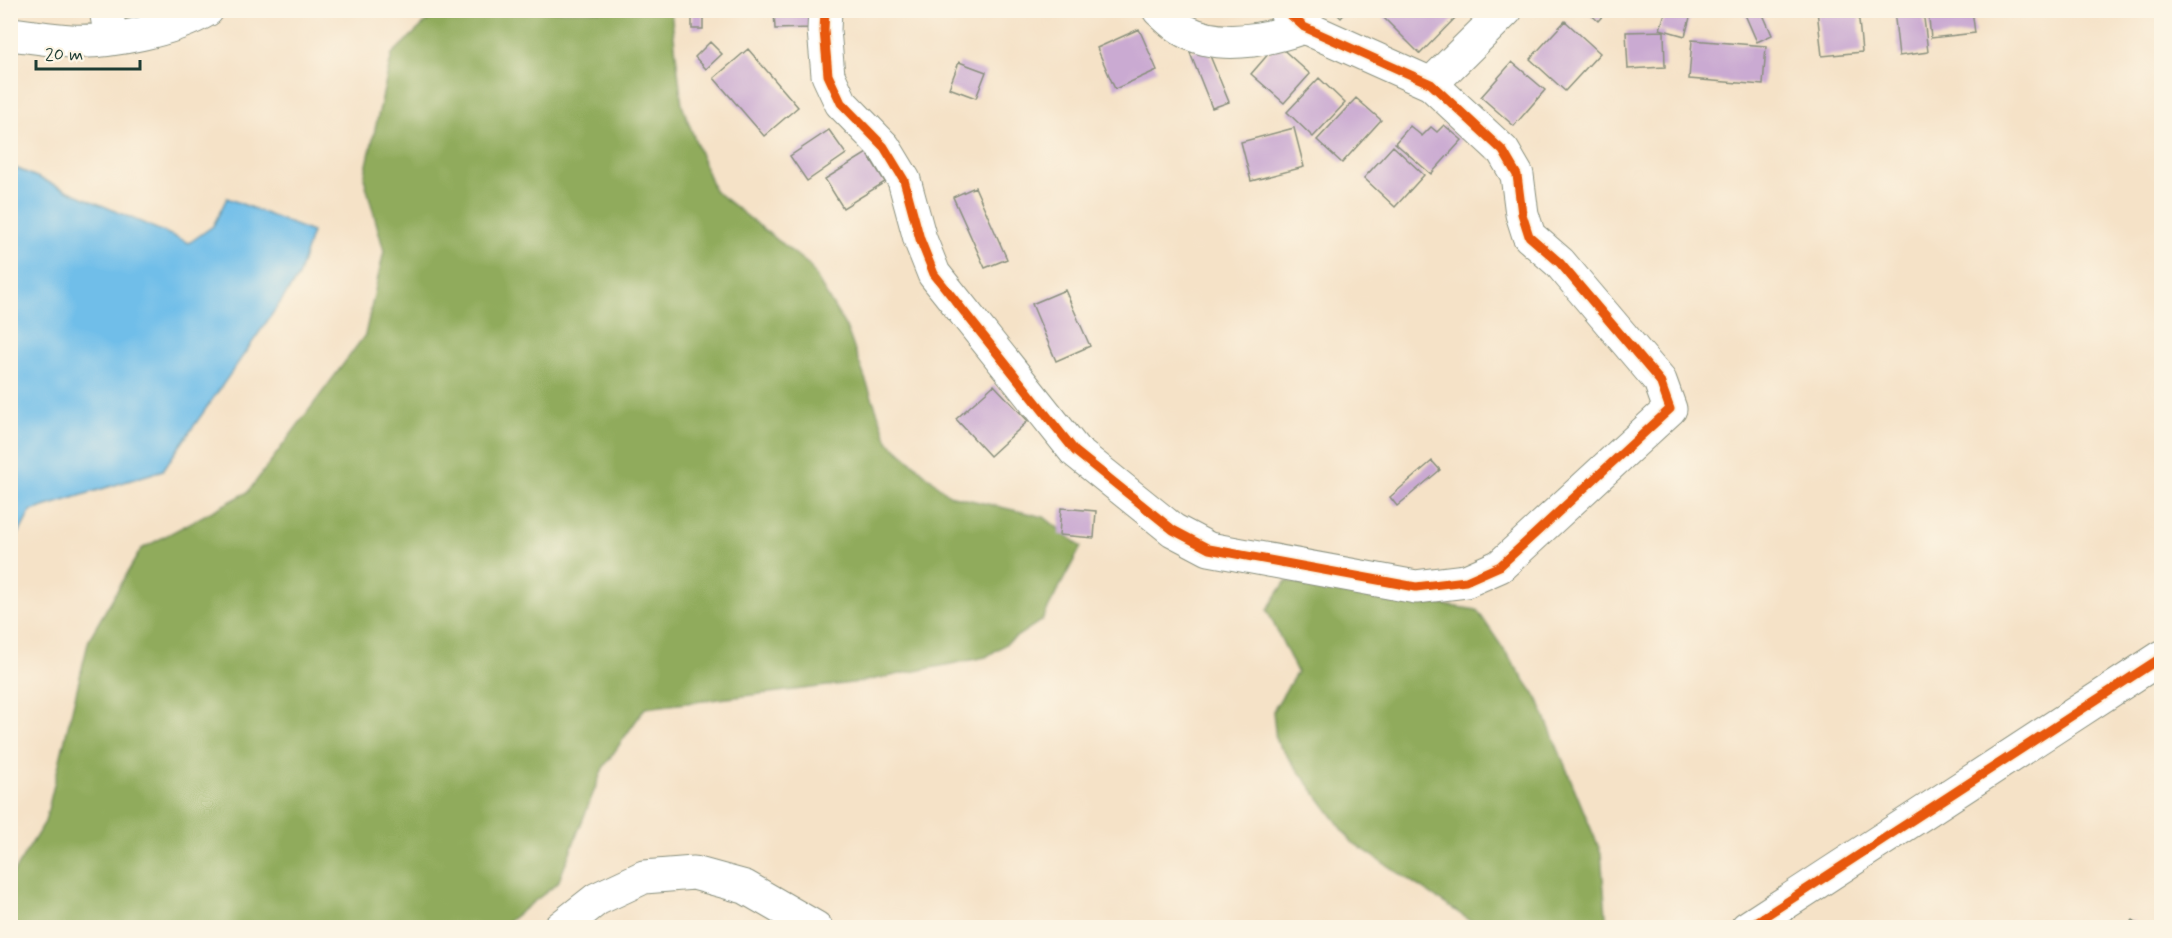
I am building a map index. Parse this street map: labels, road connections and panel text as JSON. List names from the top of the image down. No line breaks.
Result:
{"scale_bar":"20 m"}
